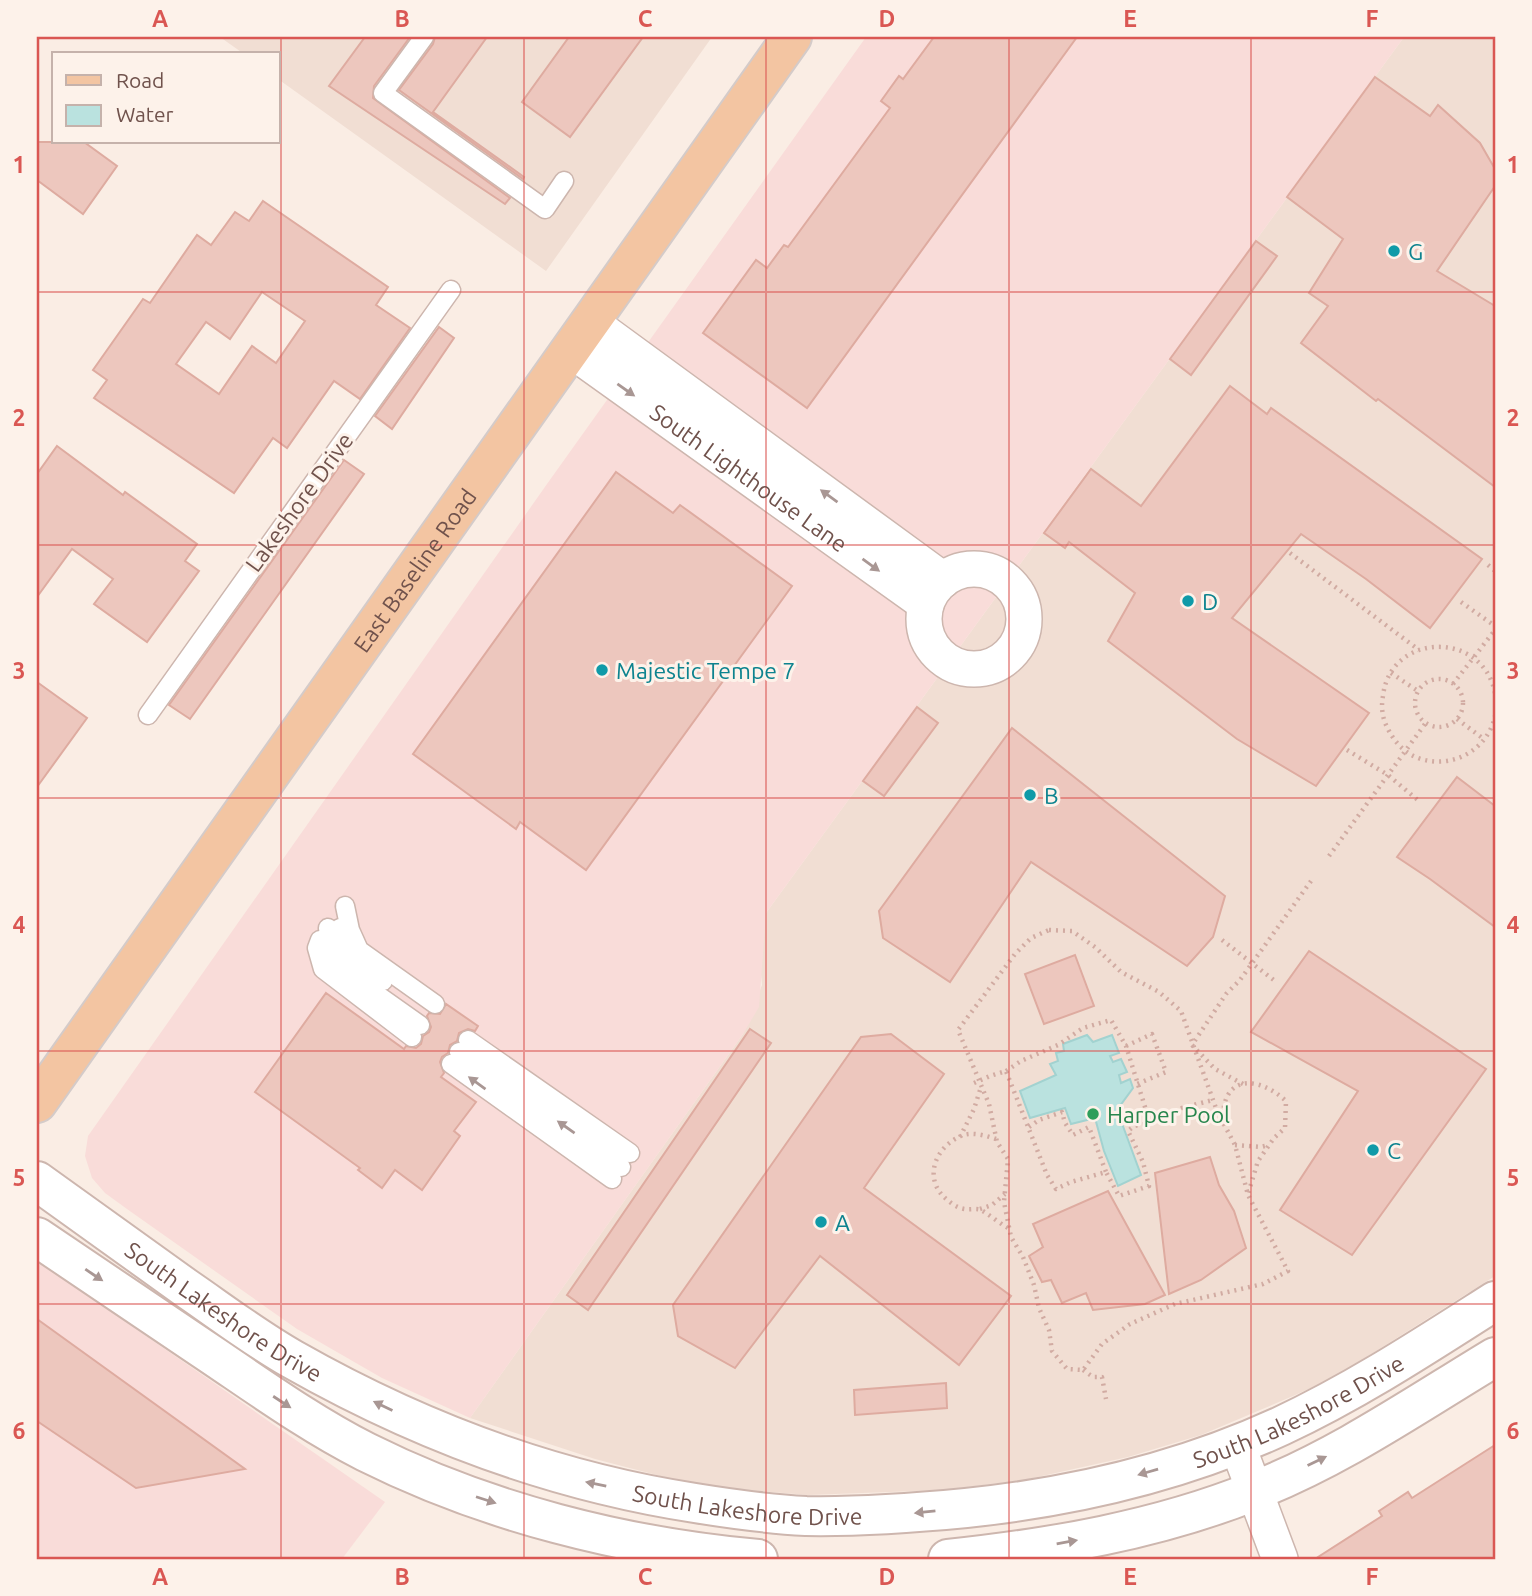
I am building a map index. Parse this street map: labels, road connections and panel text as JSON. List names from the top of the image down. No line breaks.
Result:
{"streets":{"main road":["East Baseline Road"],"street":["South Lighthouse Lane","South Lakeshore Drive"],"lane":["Lakeshore Drive"]},"crossings":[["South Lighthouse Lane","East Baseline Road"]],"places":["G","D","Majestic Tempe 7","B","Harper Pool","C","A"],"legend":["Road","Water"],"grid":{"columns":["A","B","C","D","E","F"],"rows":["1","2","3","4","5","6"]}}
